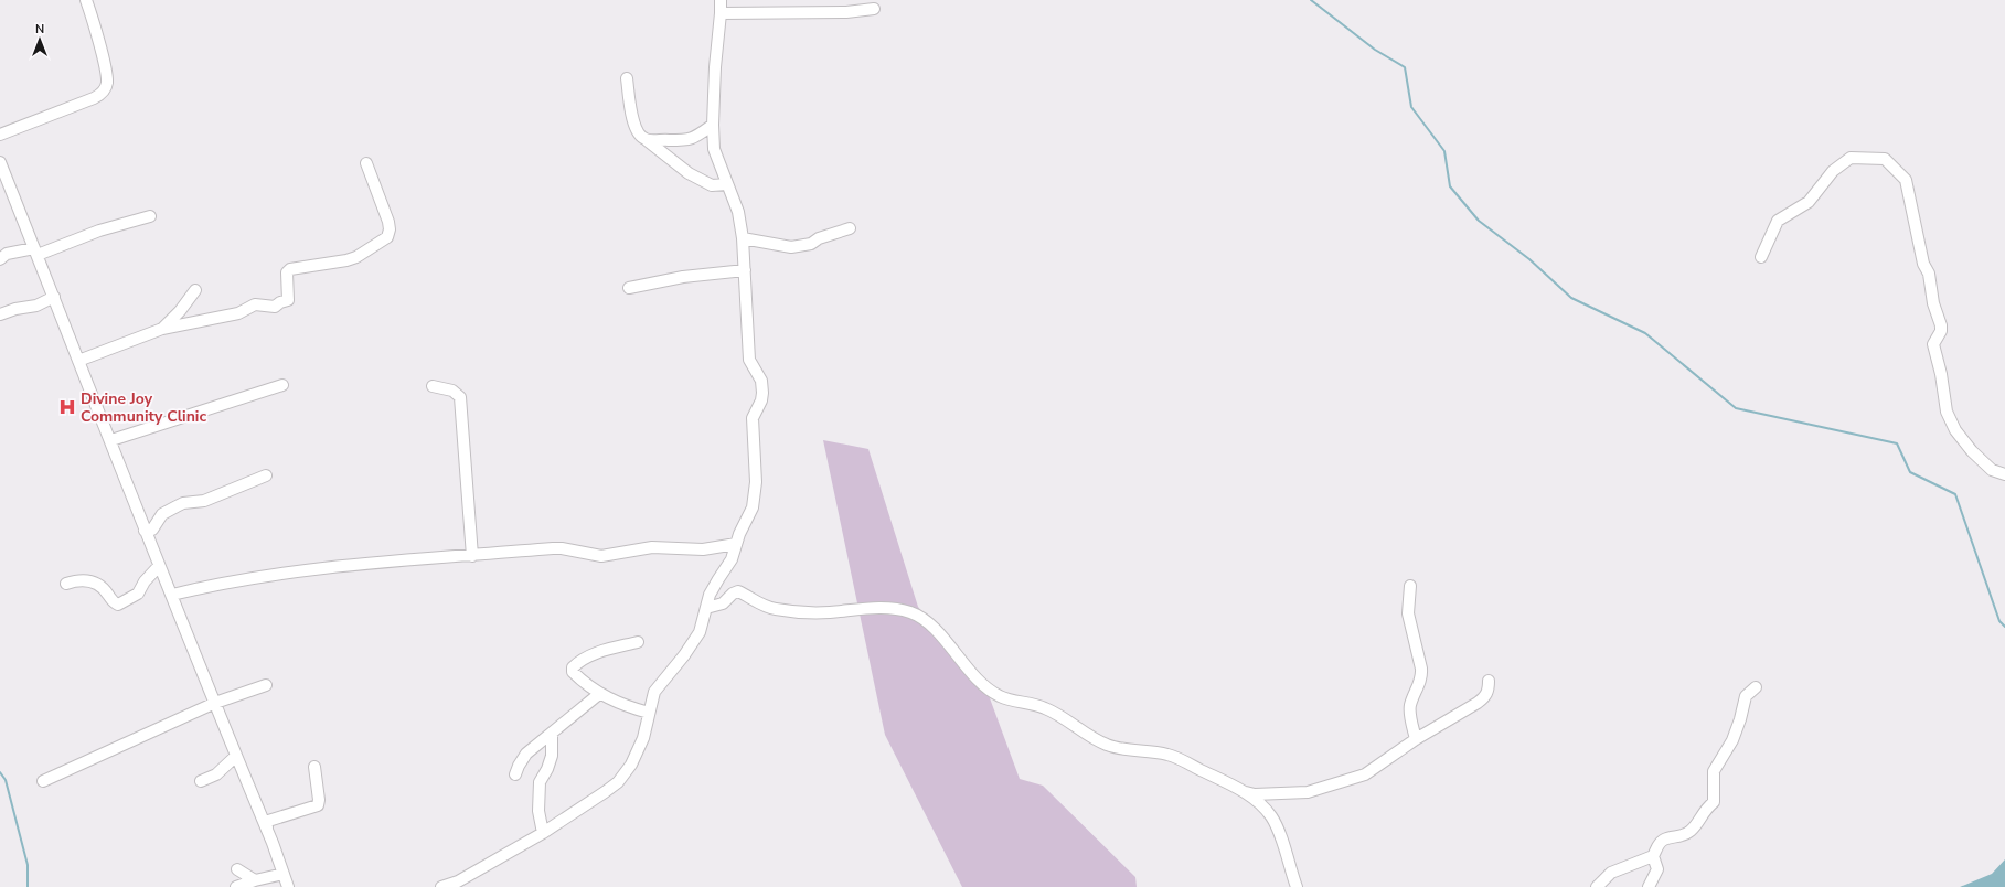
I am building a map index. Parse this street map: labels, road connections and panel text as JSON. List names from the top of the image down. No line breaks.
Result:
{"places":{"hospital":["Divine Joy Community Clinic"]},"north":"top"}
